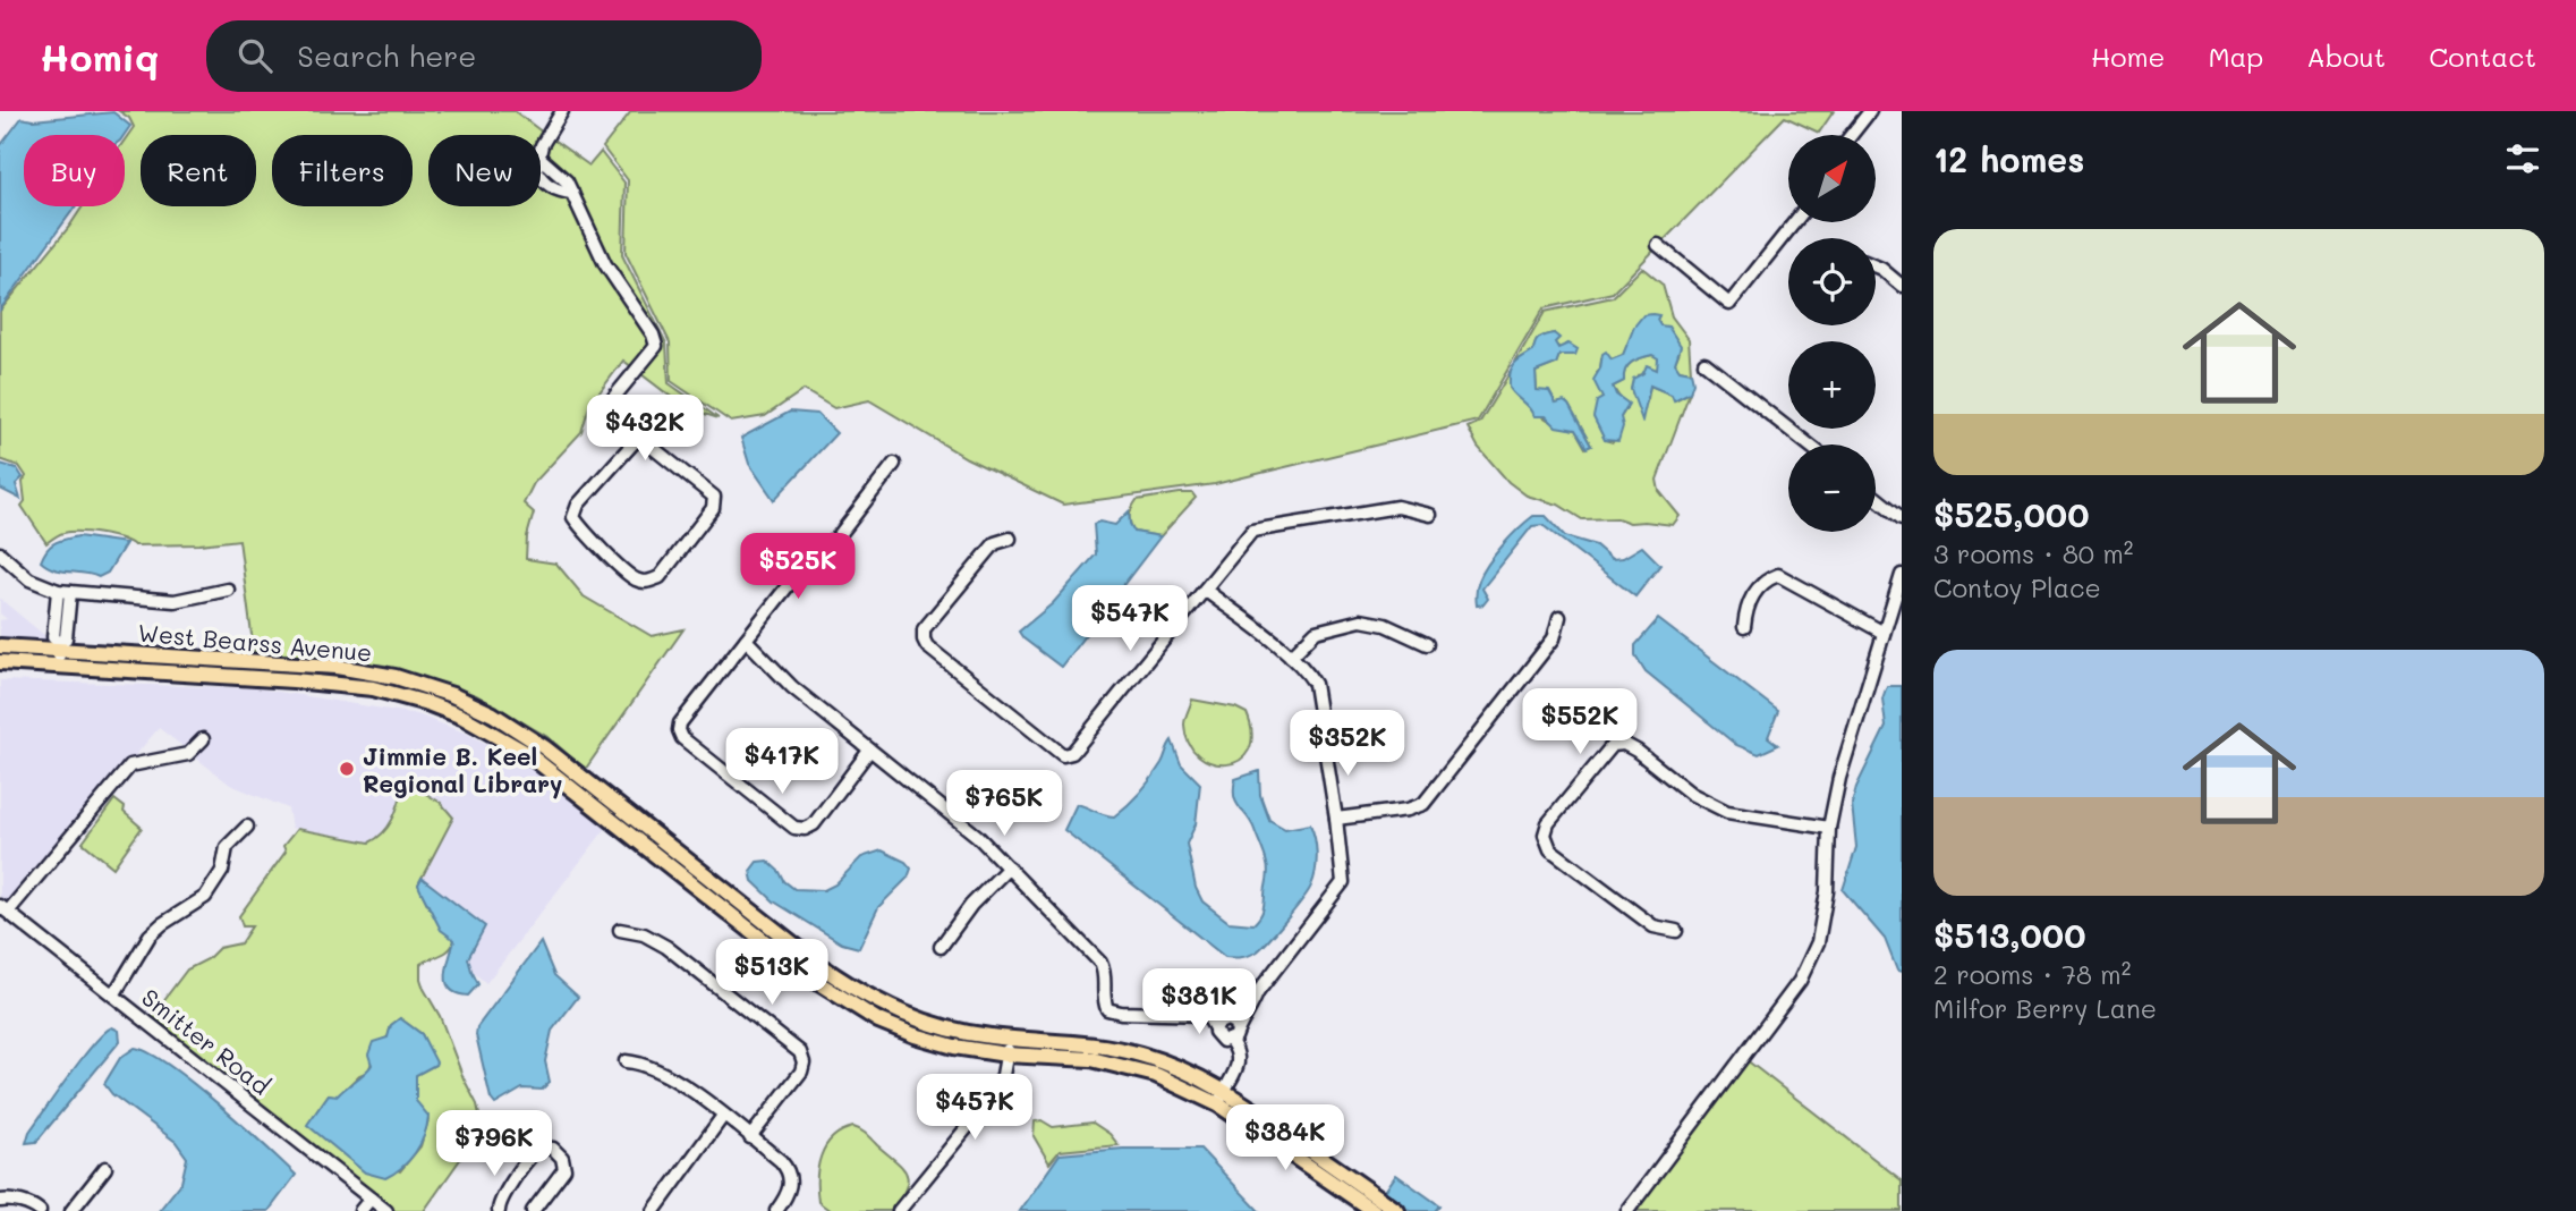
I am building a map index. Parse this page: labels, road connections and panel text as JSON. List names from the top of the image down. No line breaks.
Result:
{"streets":{"main road":["West Bearss Avenue"],"street":["Smitter Road"]},"places":["Jimmie B. Keel Regional Library"],"north":"top right","page":{"header":"Homiq","search":"Search here","nav":["Home","Map","About","Contact"],"heading":"12 homes","map_buttons":["+","−"],"chip":["Buy","Rent","Filters","New"],"list":[{"name":"$525,000","note":"3 rooms · 80 m² · Contoy Place"},{"name":"$513,000","note":"2 rooms · 78 m² · Milfor Berry Lane"}],"price":["$432K","$525K","$547K","$552K","$352K","$417K","$765K","$513K","$381K","$457K","$384K","$796K"]}}
